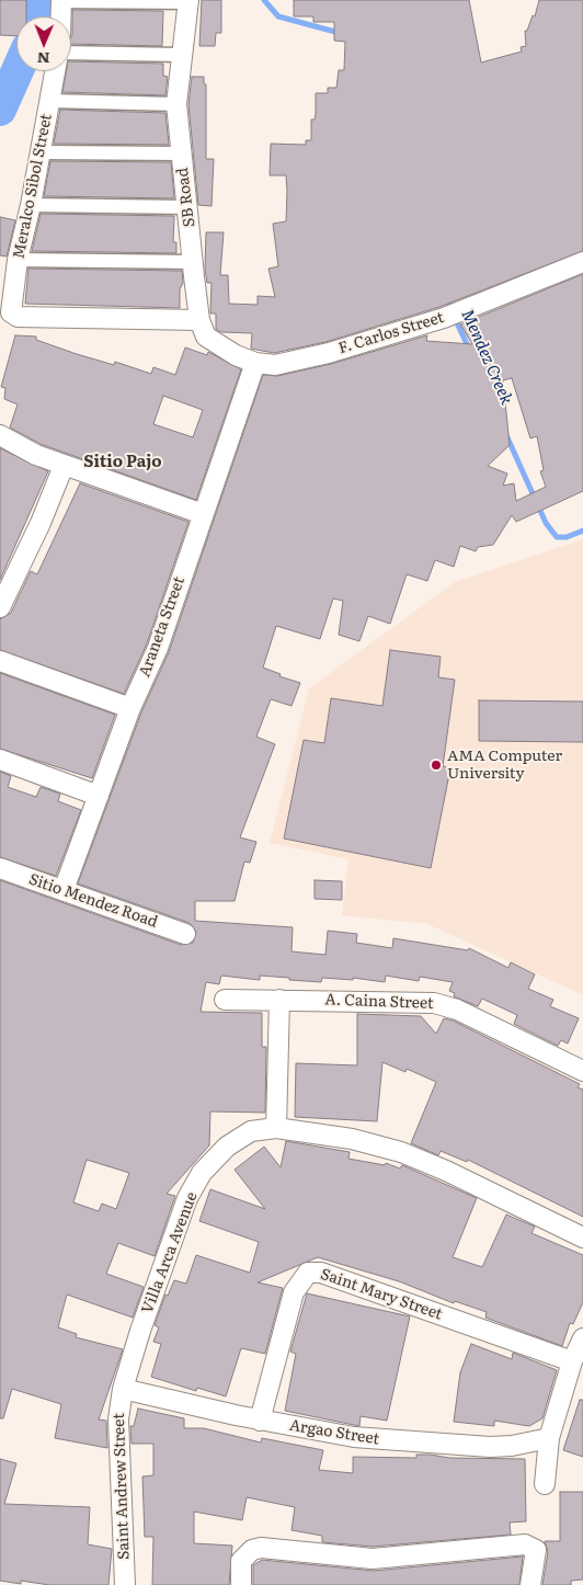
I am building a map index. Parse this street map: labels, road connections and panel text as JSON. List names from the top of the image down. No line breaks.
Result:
{"streets":{"street":["Meralco Sibol Street","SB Road","F. Carlos Street","Araneta Street","Sitio Mendez Road","A. Caina Street","Villa Arca Avenue","Saint Mary Street","Argao Street","Saint Andrew Street"]},"crossings":[["Meralco Sibol Street","SB Road"],["SB Road","F. Carlos Street"],["SB Road","Araneta Street"],["F. Carlos Street","Araneta Street"],["Araneta Street","Sitio Mendez Road"],["Villa Arca Avenue","Argao Street"],["Villa Arca Avenue","Saint Andrew Street"],["Saint Mary Street","Argao Street"],["Argao Street","Saint Andrew Street"]],"districts":["Sitio Pajo"],"water":["Mendez Creek"],"places":["AMA Computer University"],"north":"bottom"}
